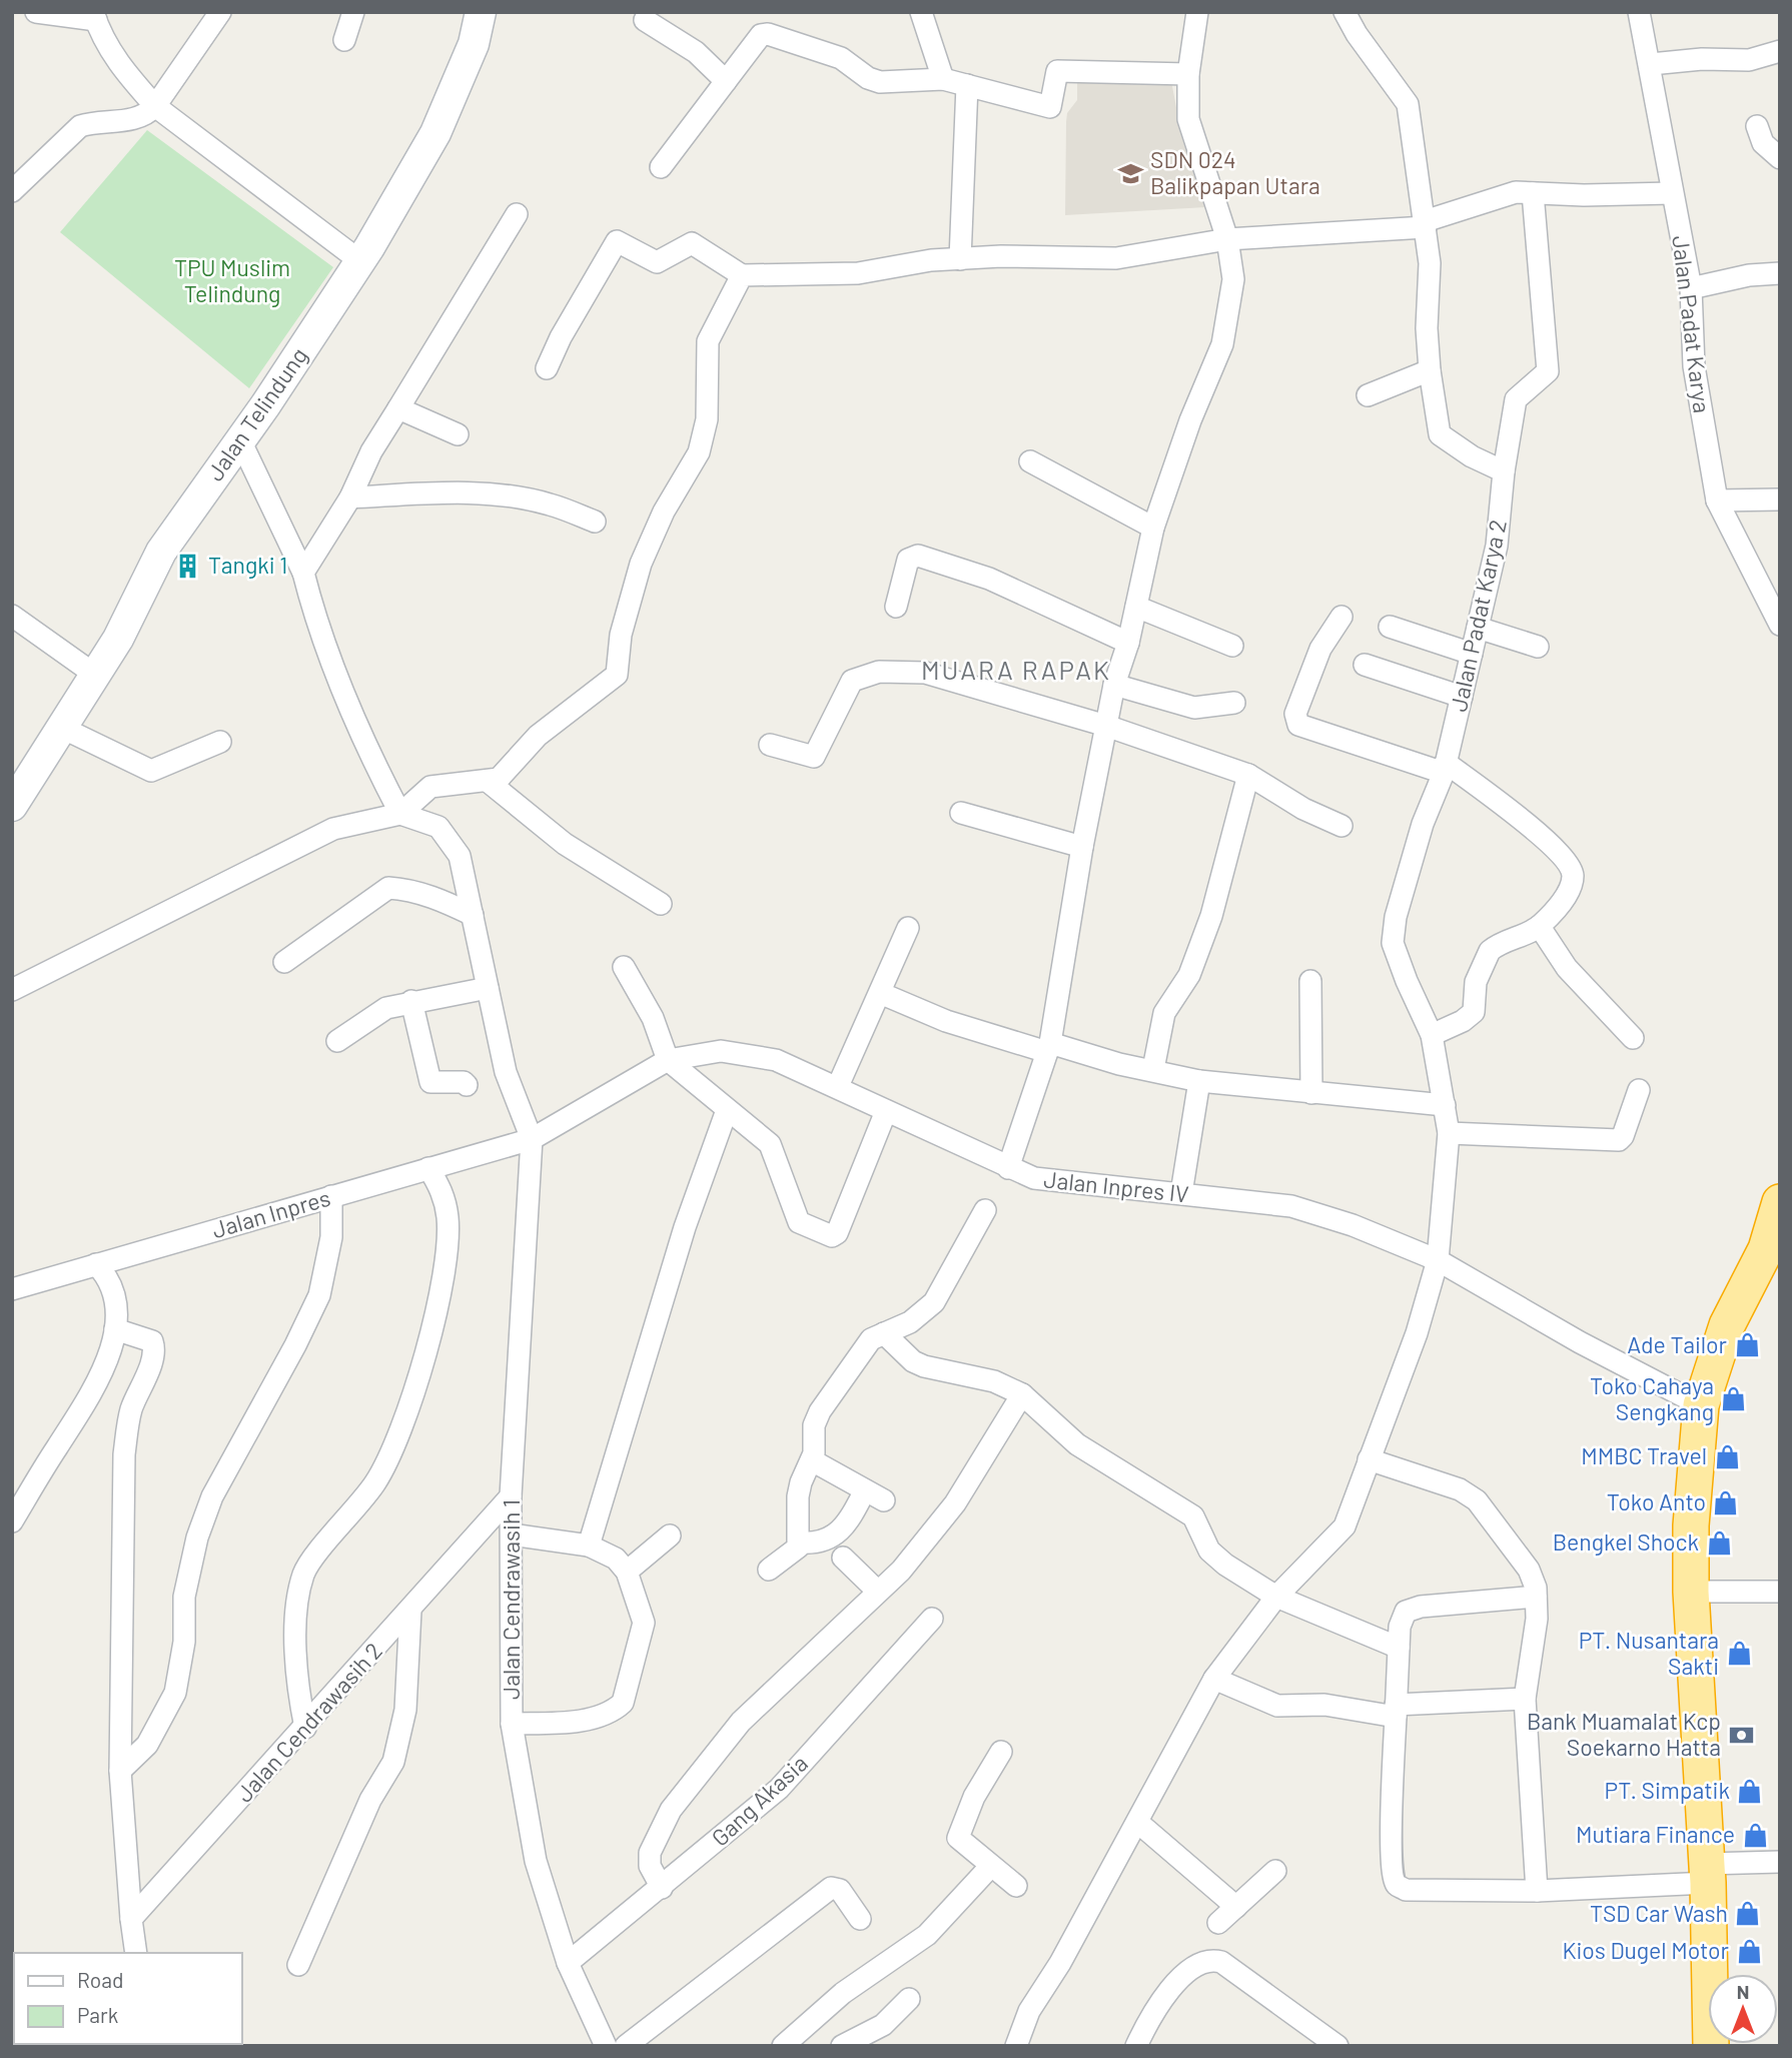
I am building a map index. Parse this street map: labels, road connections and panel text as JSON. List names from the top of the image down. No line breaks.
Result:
{"streets":{"main road":["Jalan Telindung"],"street":["Jalan Padat Karya","Jalan Padat Karya 2","Jalan Inpres IV","Jalan Inpres","Jalan Cendrawasih 1","Jalan Cendrawasih 2","Gang Akasia"]},"crossings":[["Jalan Padat Karya 2","Jalan Inpres IV"],["Jalan Inpres IV","Jalan Inpres"],["Jalan Inpres IV","Jalan Cendrawasih 1"],["Jalan Inpres","Jalan Cendrawasih 1"],["Jalan Cendrawasih 1","Jalan Cendrawasih 2"],["Jalan Cendrawasih 1","Gang Akasia"]],"districts":["MUARA RAPAK"],"parks":["TPU Muslim Telindung"],"places":{"school or university":["SDN 024 Balikpapan Utara"],"building":["Tangki 1"],"shop":["Ade Tailor","Toko Cahaya Sengkang","MMBC Travel","Toko Anto","Bengkel Shock","PT. Nusantara Sakti","PT. Simpatik","Mutiara Finance","TSD Car Wash","Kios Dugel Motor"],"bank":["Bank Muamalat Kcp Soekarno Hatta"]},"legend":["Road","Park"],"north":"top"}
